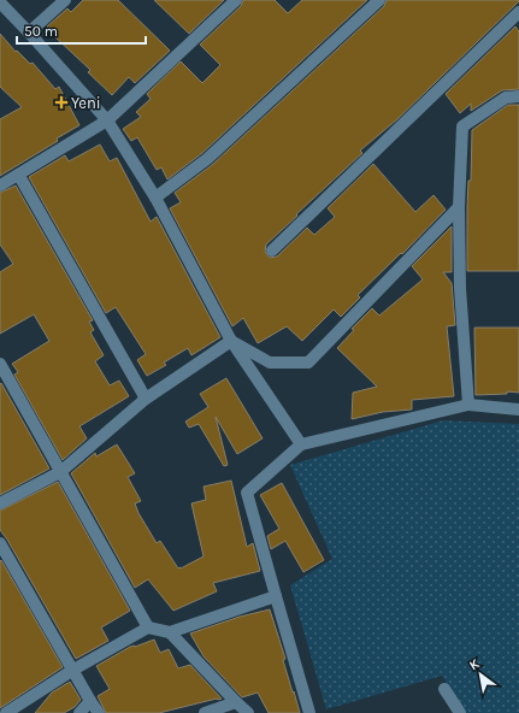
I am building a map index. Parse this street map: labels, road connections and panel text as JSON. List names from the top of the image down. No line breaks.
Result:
{"places":{"health":["Yeni"]},"scale_bar":"50 m","north":"top left"}
